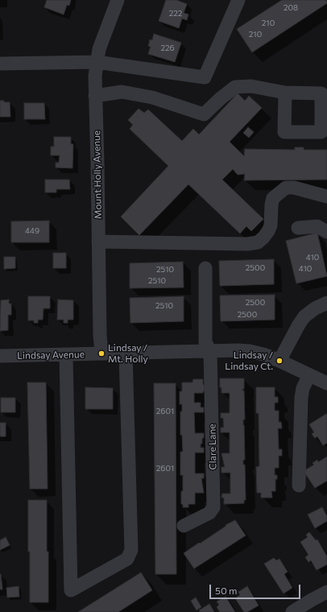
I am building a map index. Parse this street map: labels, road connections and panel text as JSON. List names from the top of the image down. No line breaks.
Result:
{"streets":{"street":["Mount Holly Avenue","Lindsay Avenue","Clare Lane"]},"crossings":[["Mount Holly Avenue","Lindsay Avenue"],["Lindsay Avenue","Clare Lane"]],"places":["Lindsay / Mt. Holly","Lindsay / Lindsay Ct."],"house_numbers":["208","222","210","210","226","449","410","2500","410","2510","2510","2500","2510","2500","2601","2601"],"scale_bar":"50 m"}
